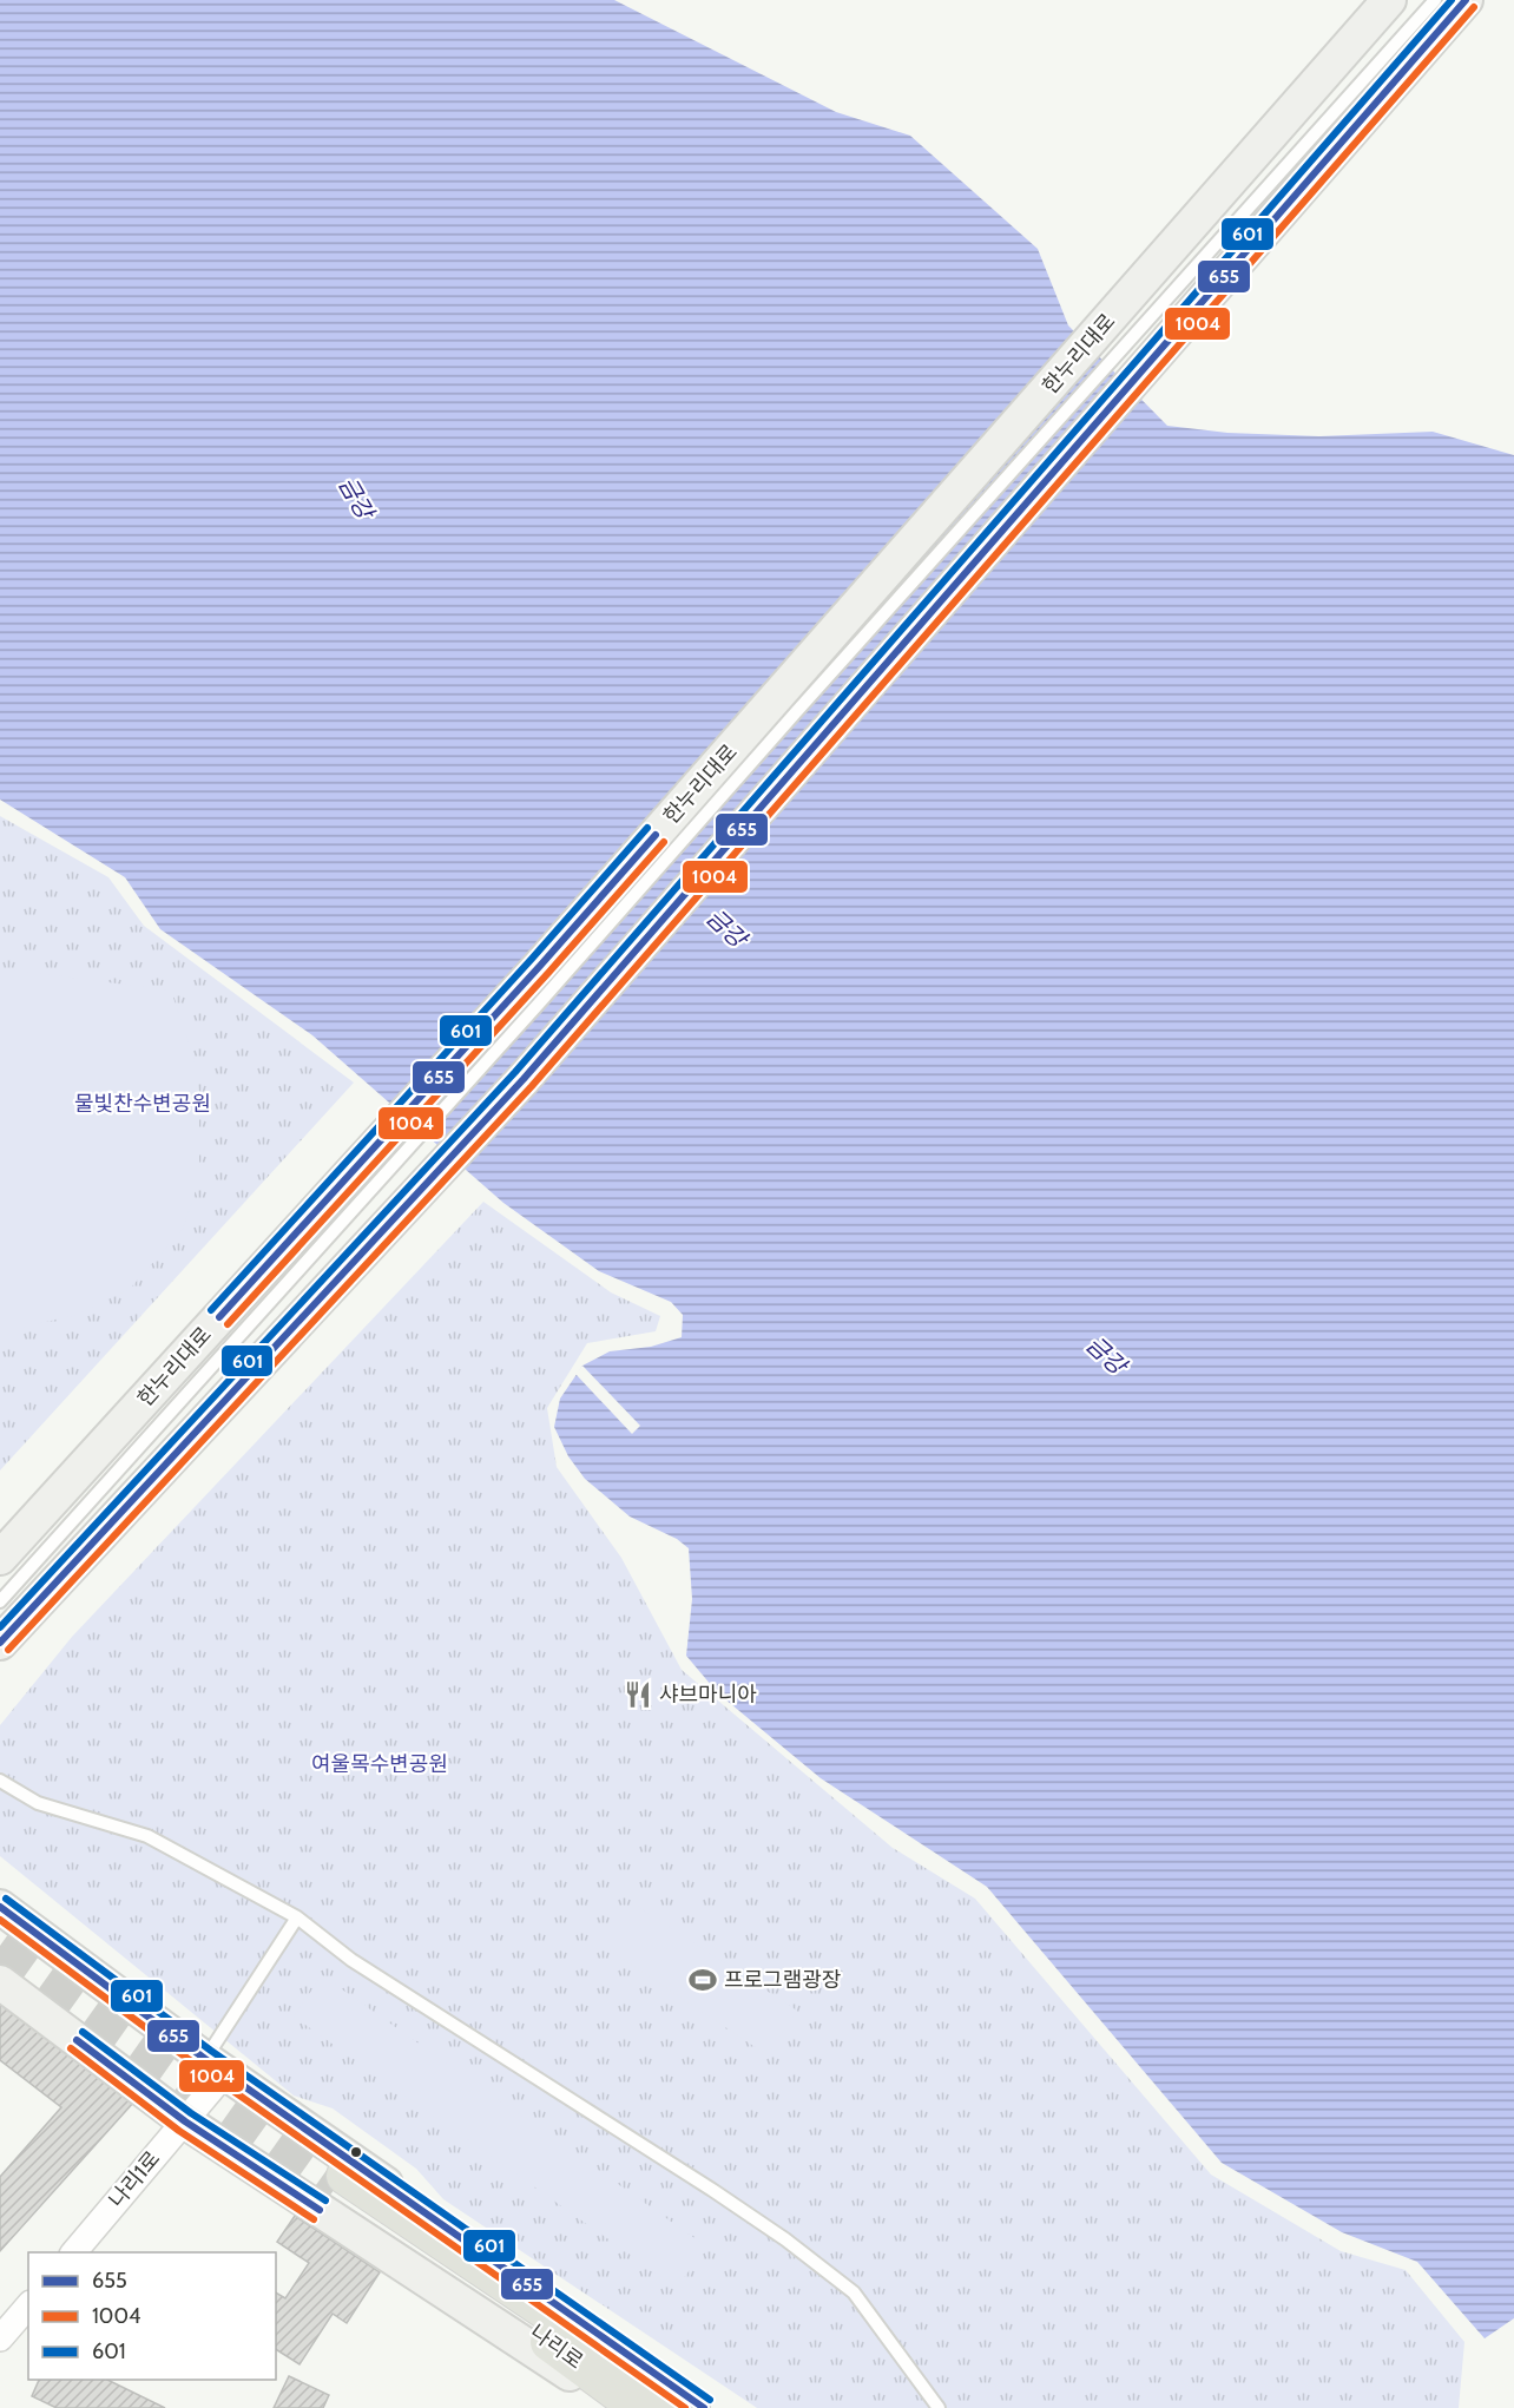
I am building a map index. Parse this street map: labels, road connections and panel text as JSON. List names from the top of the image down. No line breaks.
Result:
{"streets":{"main road":["나리로"],"street":["한누리대로","나리1로"]},"water":["금강"],"parks":["물빛찬수변공원","여울목수변공원"],"places":{"restaurant":["샤브마니아"],"sports":["프로그램광장"]},"lines":["transit line 655","transit line 601","transit line 1004"],"legend":["655","1004","601"]}
